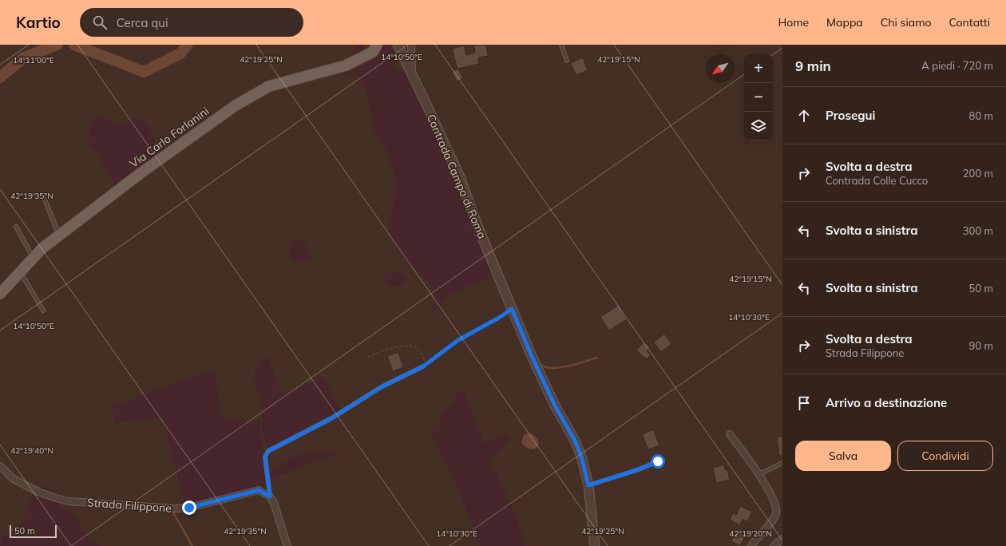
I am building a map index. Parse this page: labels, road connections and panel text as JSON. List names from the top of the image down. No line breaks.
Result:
{"streets":{"main road":["Via Carlo Forlanini"],"street":["Contrada Campo di Roma","Strada Filippone"]},"scale_bar":"50 m","north":"bottom left","page":{"header":"Kartio","search":"Cerca qui","nav":["Home","Mappa","Chi siamo","Contatti"],"heading":["9 min","A piedi · 720 m"],"map_buttons":["+","−"],"list":[["Prosegui","80 m"],["Svolta a destra","Contrada Colle Cucco","200 m"],["Svolta a sinistra","300 m"],["Svolta a sinistra","50 m"],["Svolta a destra","Strada Filippone","90 m"],"Arrivo a destinazione"],"buttons":["Salva","Condividi"],"scale":"50 m"},"coordinates":["14°10'50\"E","42°19'25\"N","42°19'15\"N","14°11'00\"E","42°19'35\"N","14°10'30\"E","42°19'40\"N","42°19'20\"N"]}
